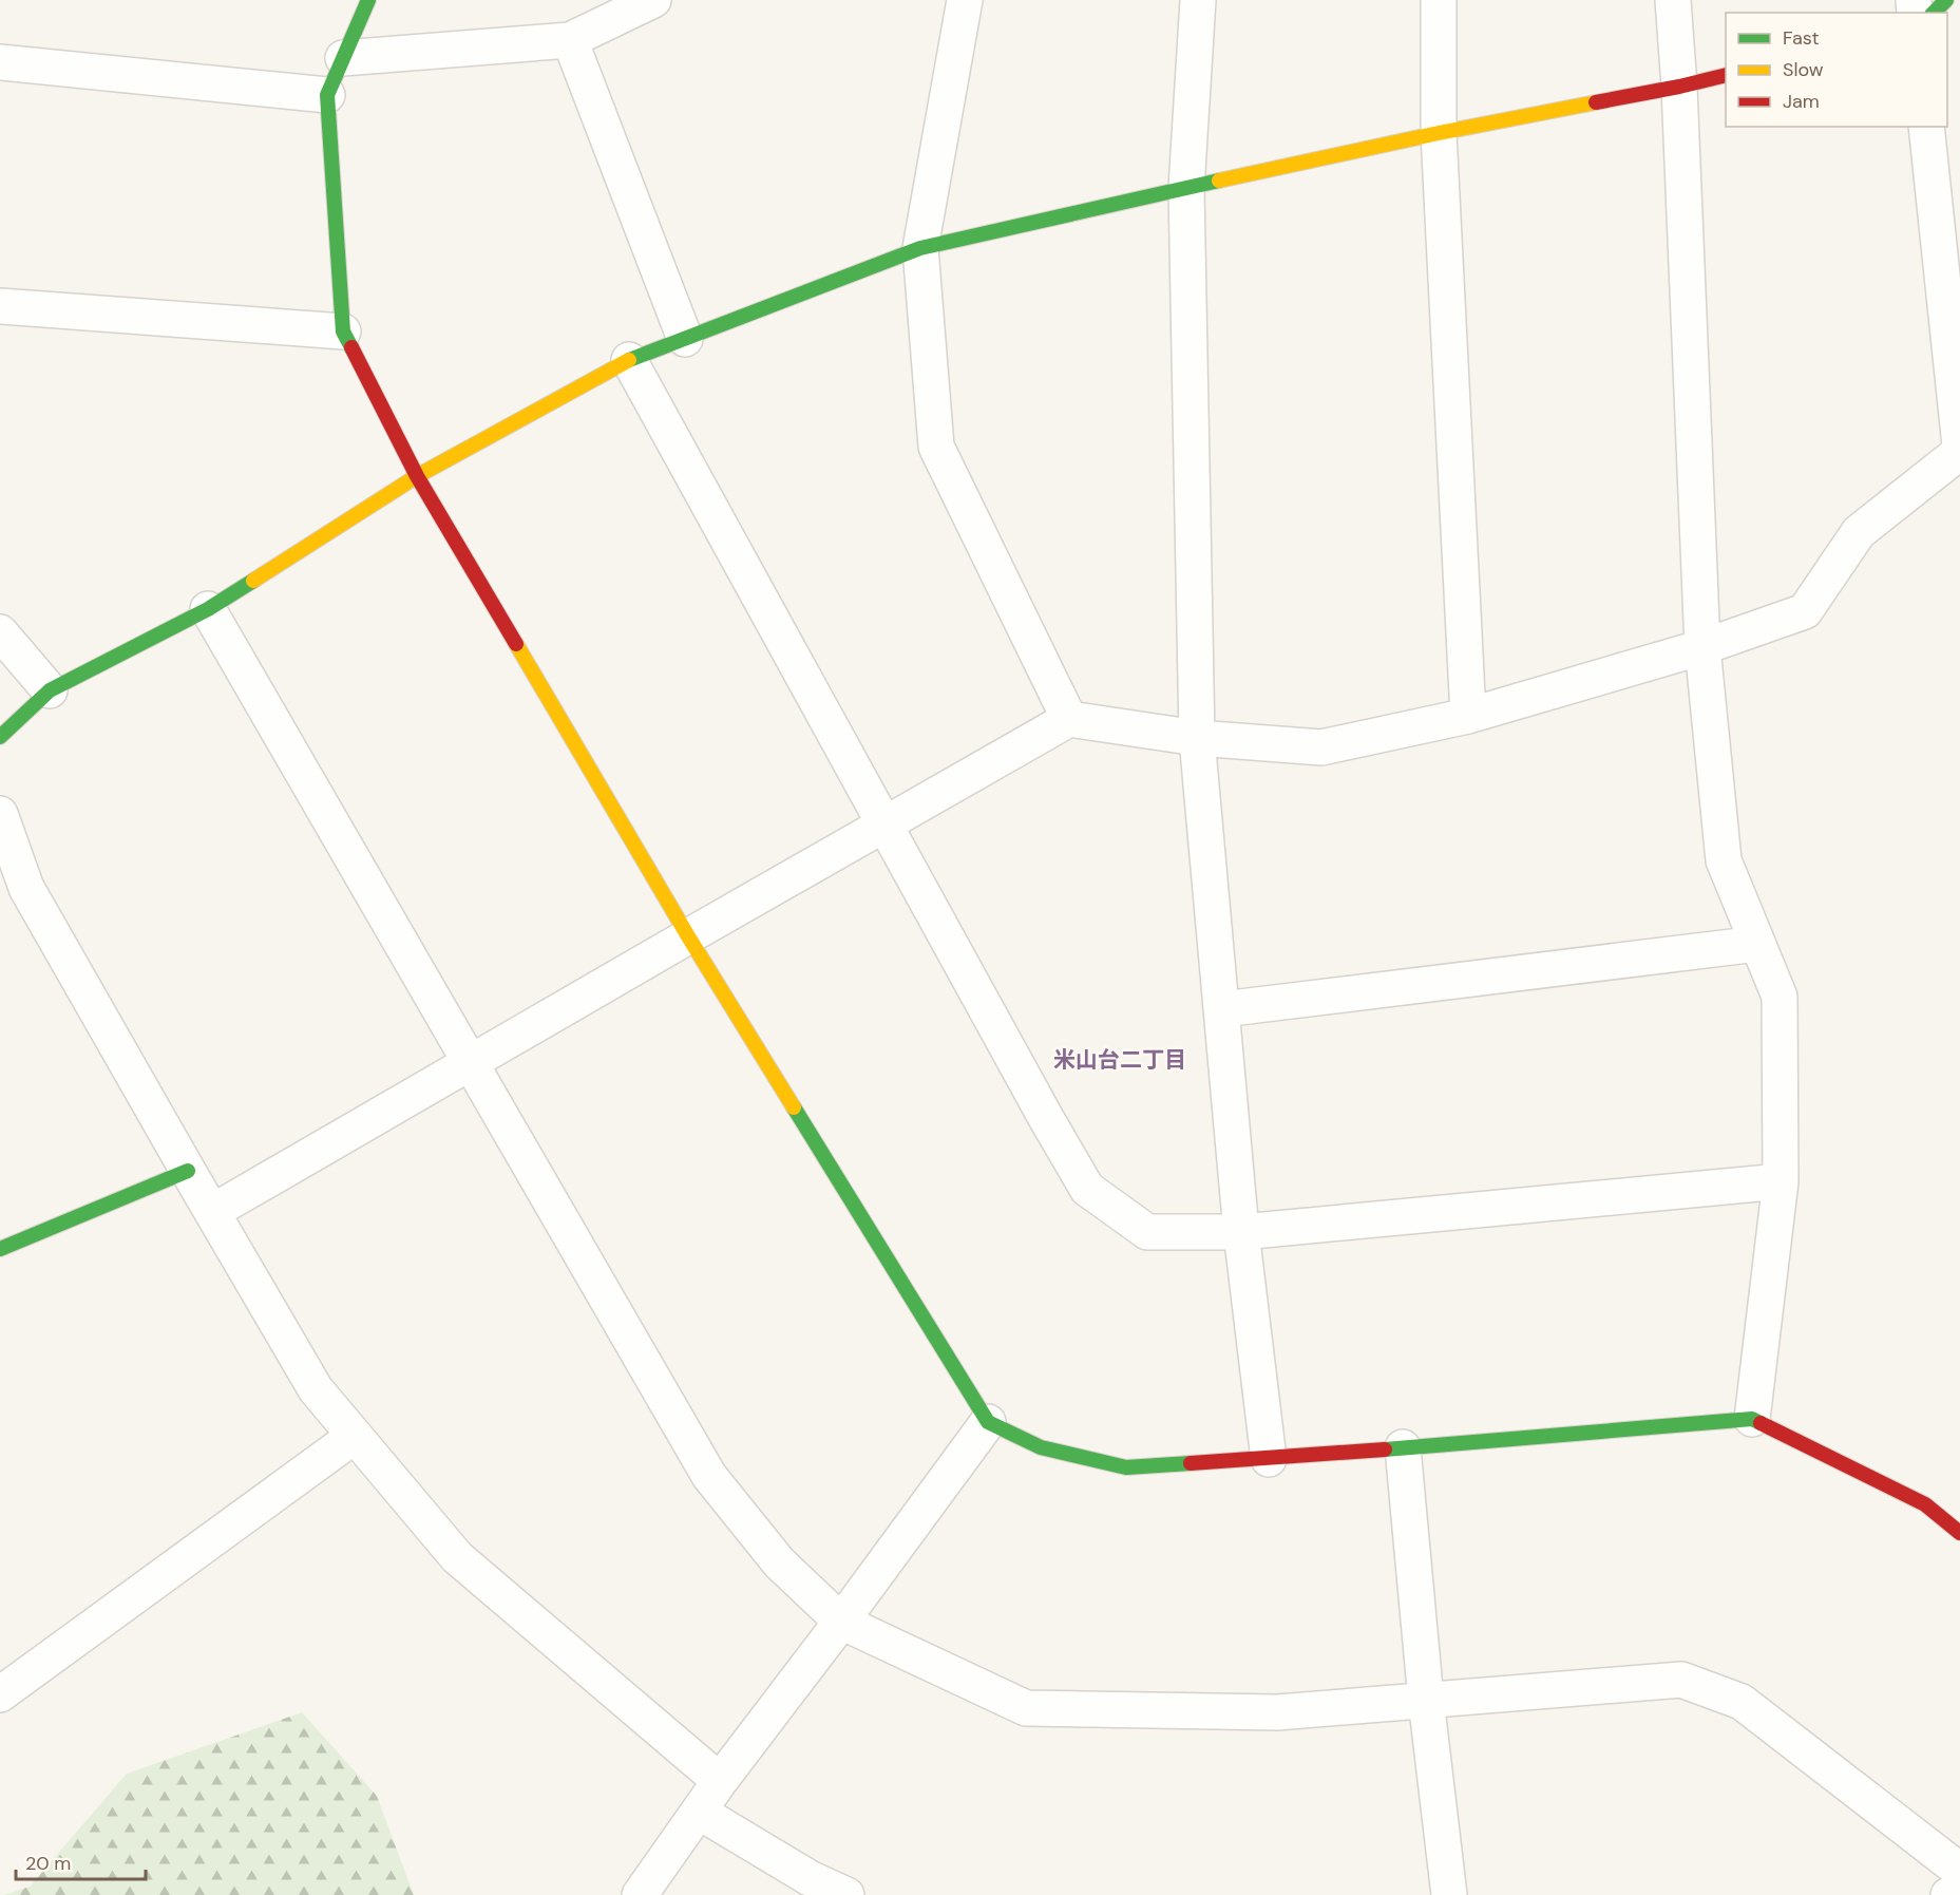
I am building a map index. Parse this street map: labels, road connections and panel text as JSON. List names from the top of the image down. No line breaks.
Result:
{"districts":["米山台二丁目"],"legend":["Fast","Slow","Jam"],"scale_bar":"20 m"}
